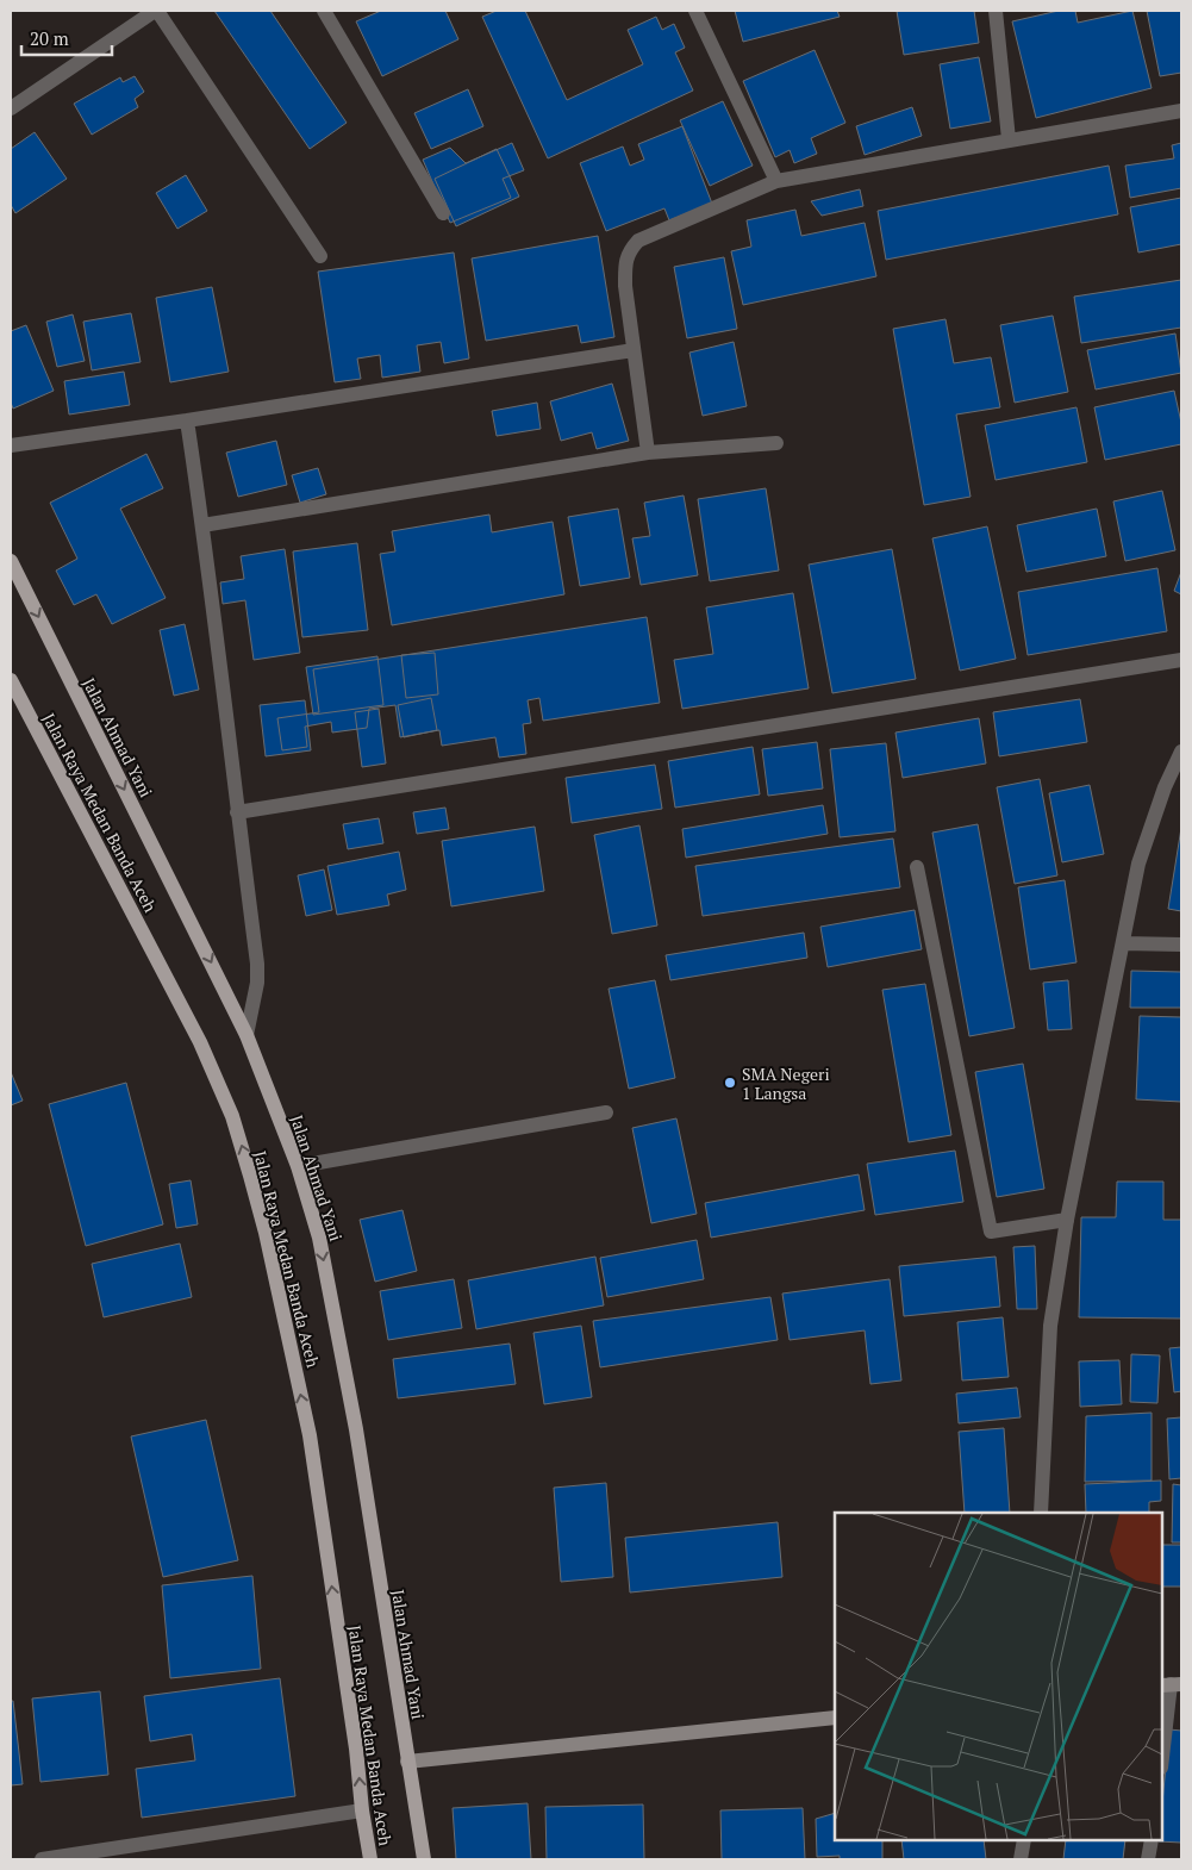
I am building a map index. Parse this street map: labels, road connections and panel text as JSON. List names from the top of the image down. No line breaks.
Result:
{"streets":{"main road":["Jalan Ahmad Yani","Jalan Raya Medan Banda Aceh"]},"one_way":["Jalan Ahmad Yani","Jalan Raya Medan Banda Aceh"],"places":["SMA Negeri 1 Langsa"],"scale_bar":"20 m"}
